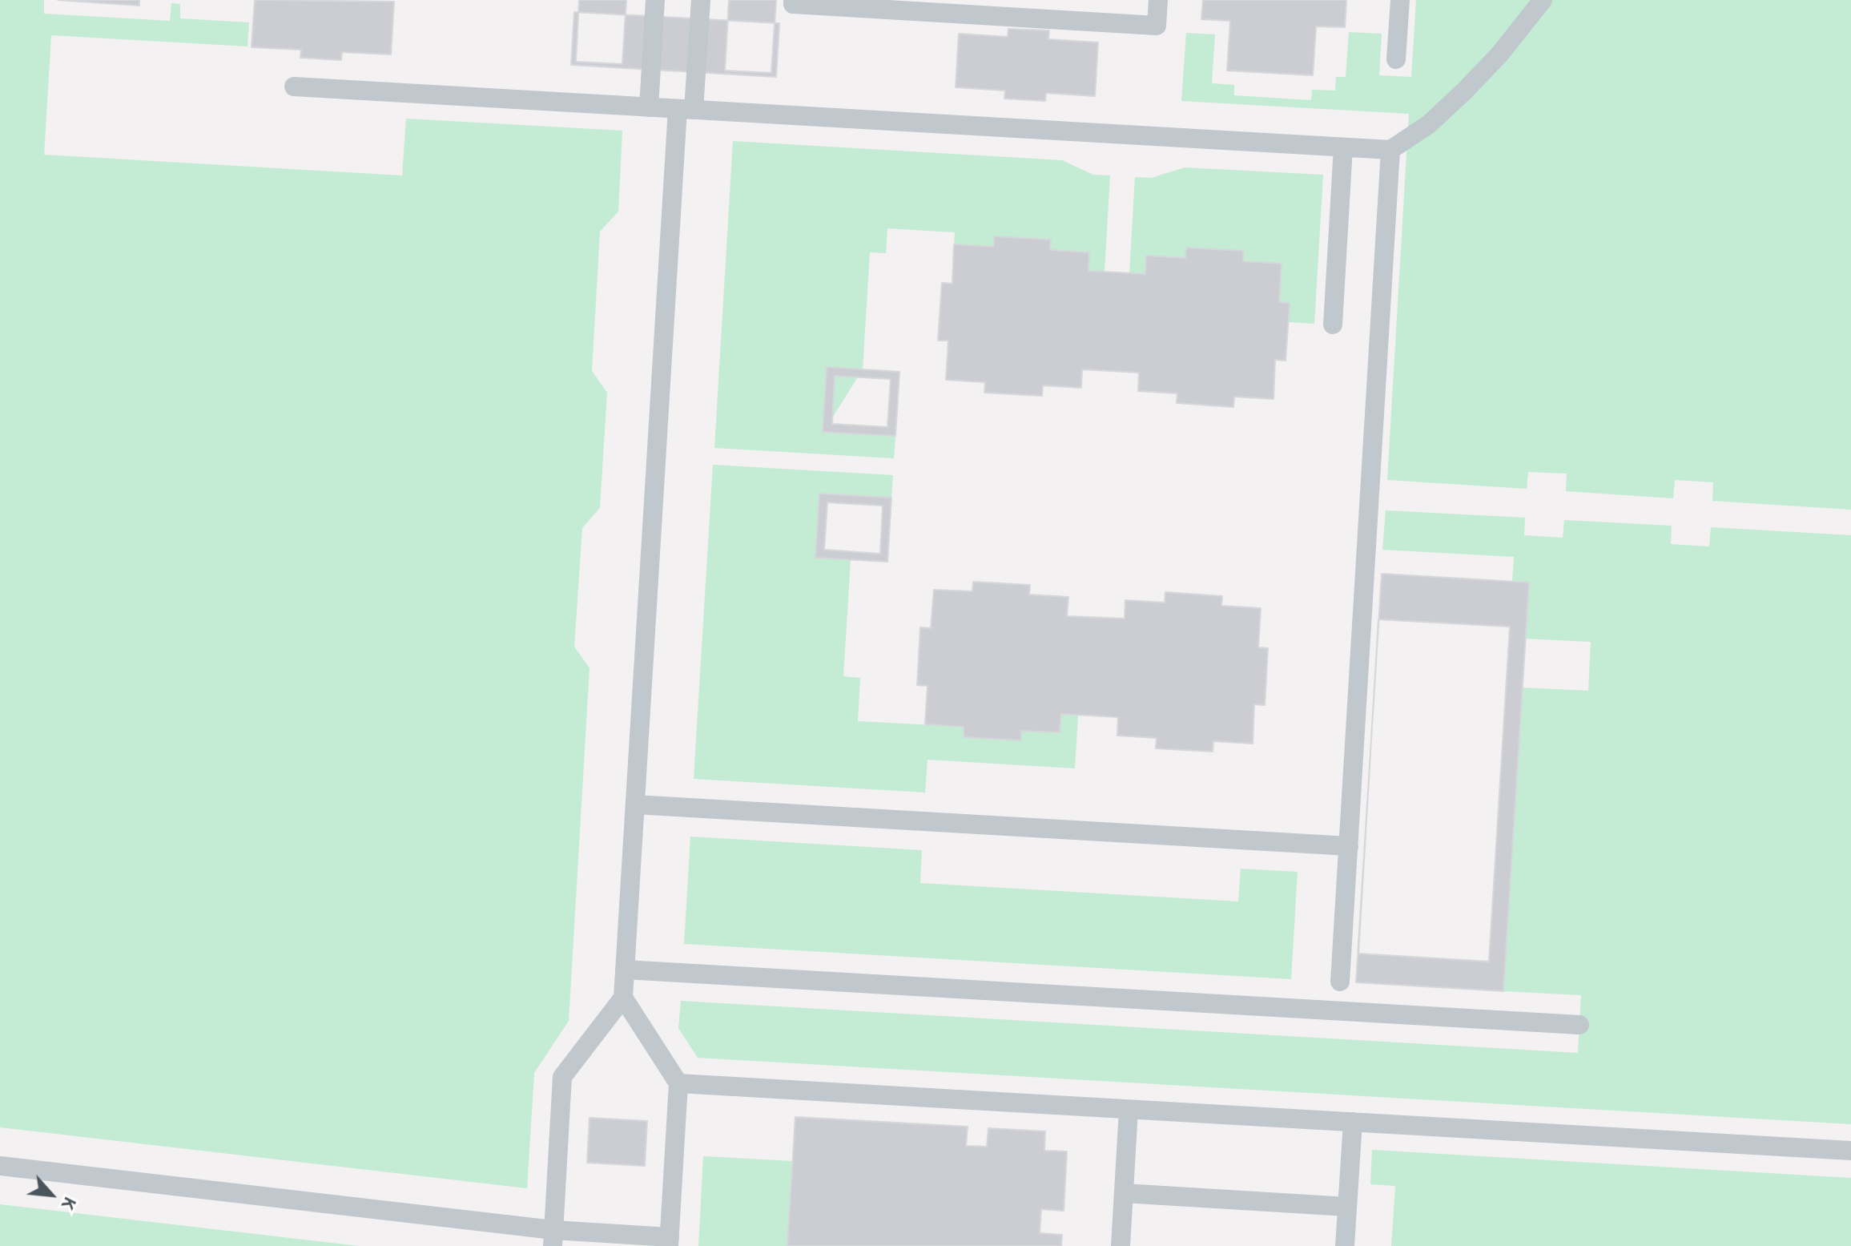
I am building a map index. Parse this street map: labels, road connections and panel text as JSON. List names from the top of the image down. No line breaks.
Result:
{"north":"bottom right"}
